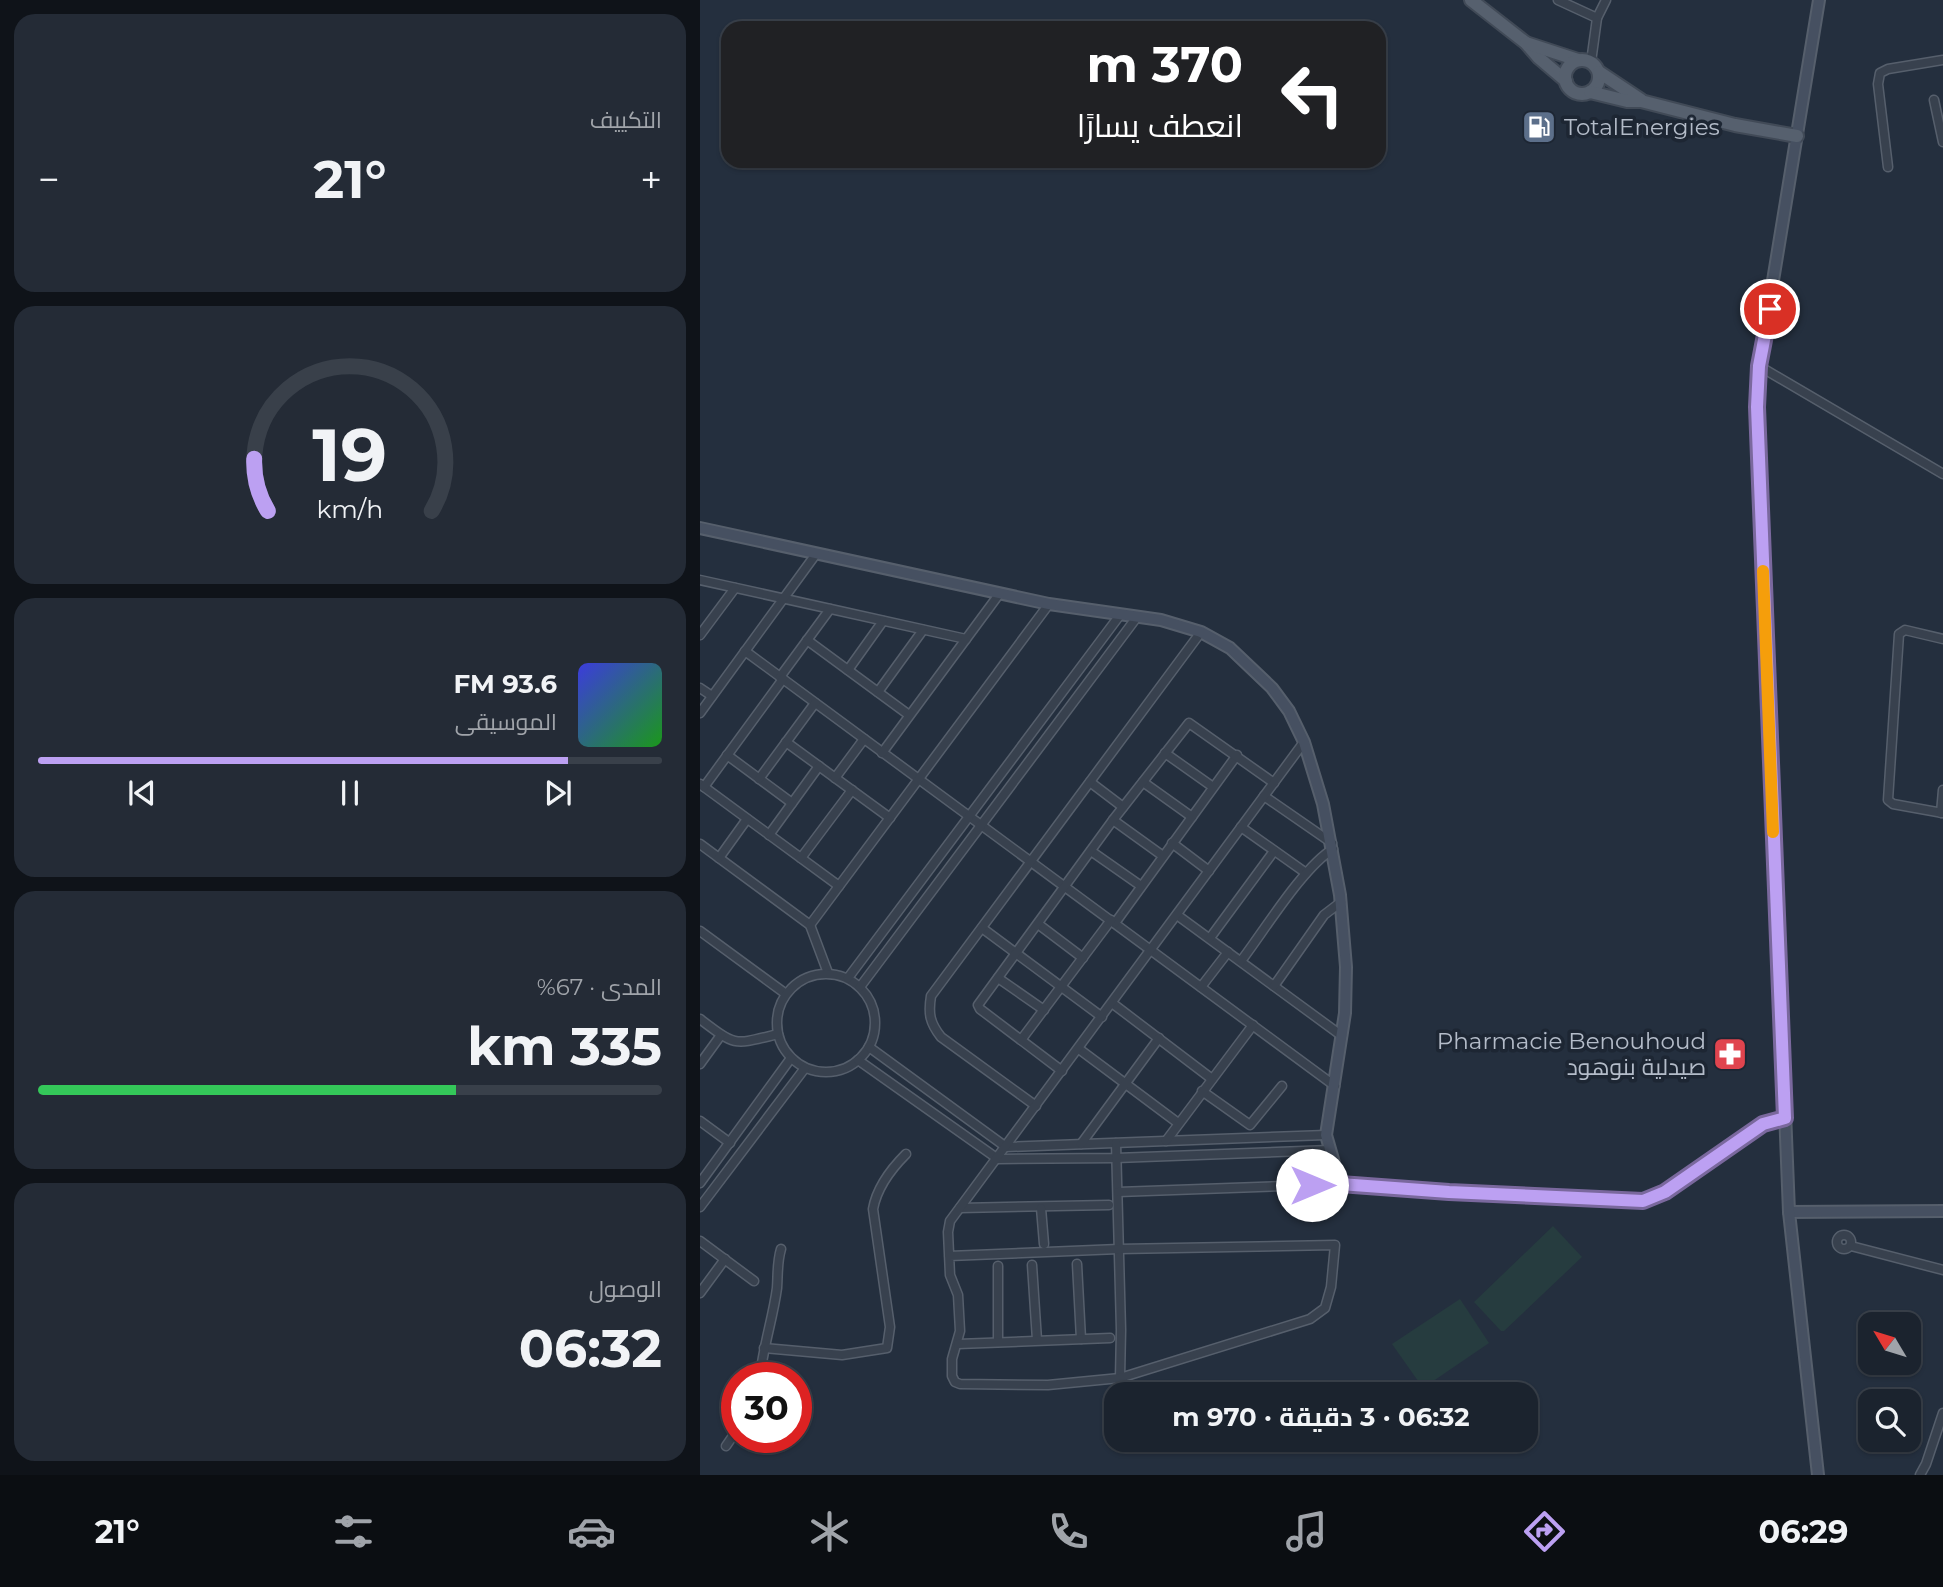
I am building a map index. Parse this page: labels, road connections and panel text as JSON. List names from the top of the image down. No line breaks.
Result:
{"places":{"fuel station":["TotalEnergies"],"pharmacy":["Pharmacie Benouhoud صيدلية بنوهود"]},"north":"top left","page":{"tile":["التكييف",["المدى · 67%","335 km"],["الوصول","06:32"]],"turn":["370 m","انعطف يسارًا"],"heat":["−","21°","+"],"song":["93.6 FM","الموسيقى"],"limit":"30","trip":"06:32 · 3 دقيقة · 970 m","tabs":["06:29","21°"],"gauge":["19","km/h"]}}
